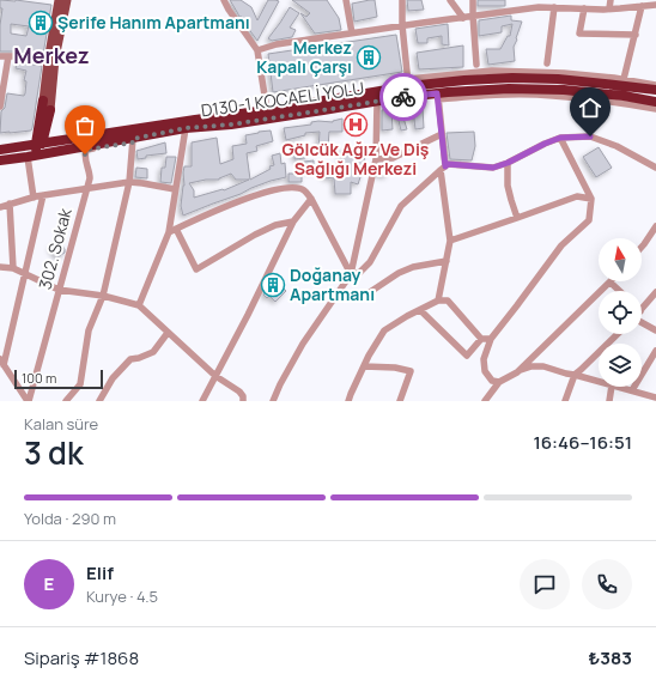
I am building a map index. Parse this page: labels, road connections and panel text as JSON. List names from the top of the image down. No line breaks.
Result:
{"streets":{"highway":["D130-1 KOCAELİ YOLU"],"street":["302. Sokak"]},"crossings":[["D130-1 KOCAELİ YOLU","302. Sokak"]],"districts":["Merkez"],"places":{"building":["Şerife Hanım Apartmanı","Merkez Kapalı Çarşı","Doğanay Apartmanı"],"hospital":["Gölcük Ağız Ve Diş Sağlığı Merkezi"]},"scale_bar":"100 m","north":"top","page":{"scale":"100 m","heading":["3 dk","Kalan süre","16:46–16:51"],"panel":["Elif","Kurye · 4.5","Sipariş #1868","₺383"],"bar":"Yolda · 290 m","round":"E"}}
